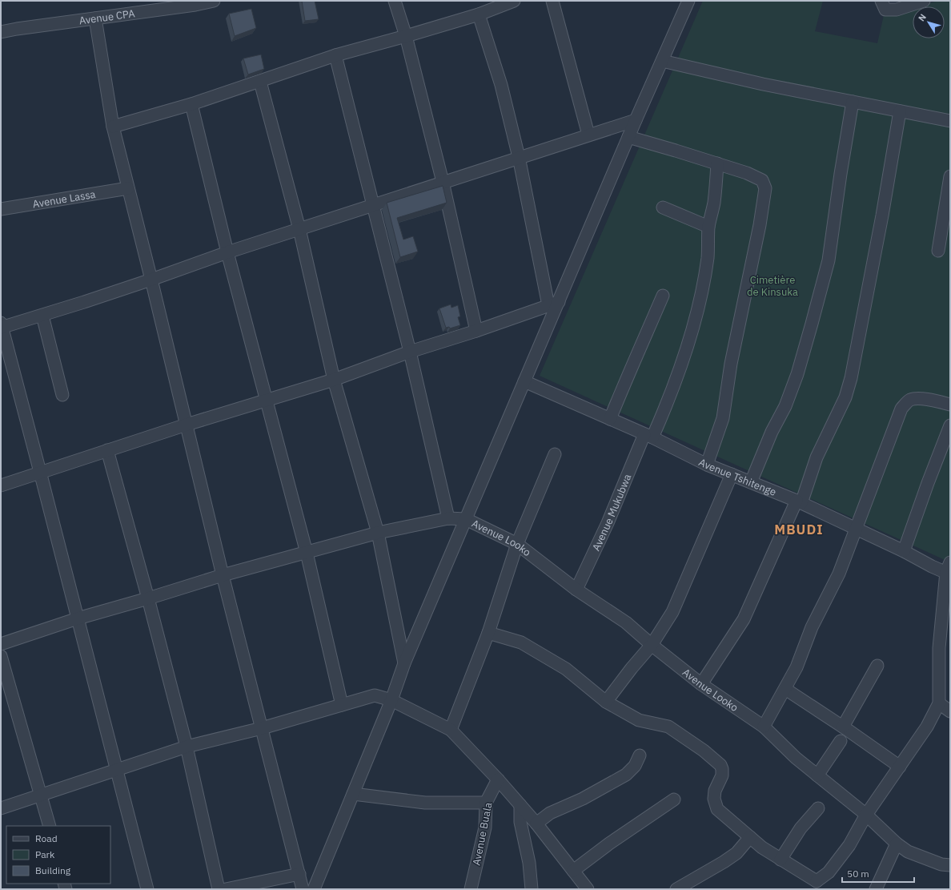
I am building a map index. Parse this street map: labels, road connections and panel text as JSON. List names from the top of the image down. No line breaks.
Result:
{"streets":{"street":["Avenue CPA","Avenue Lassa","Avenue Tshitenge","Avenue Mukubwa","Avenue Looko","Avenue Buala"]},"crossings":[["Avenue Tshitenge","Avenue Mukubwa"],["Avenue Mukubwa","Avenue Looko"]],"districts":["MBUDI"],"parks":["Cimetière de Kinsuka"],"legend":["Road","Park","Building"],"scale_bar":"50 m","north":"top left"}
